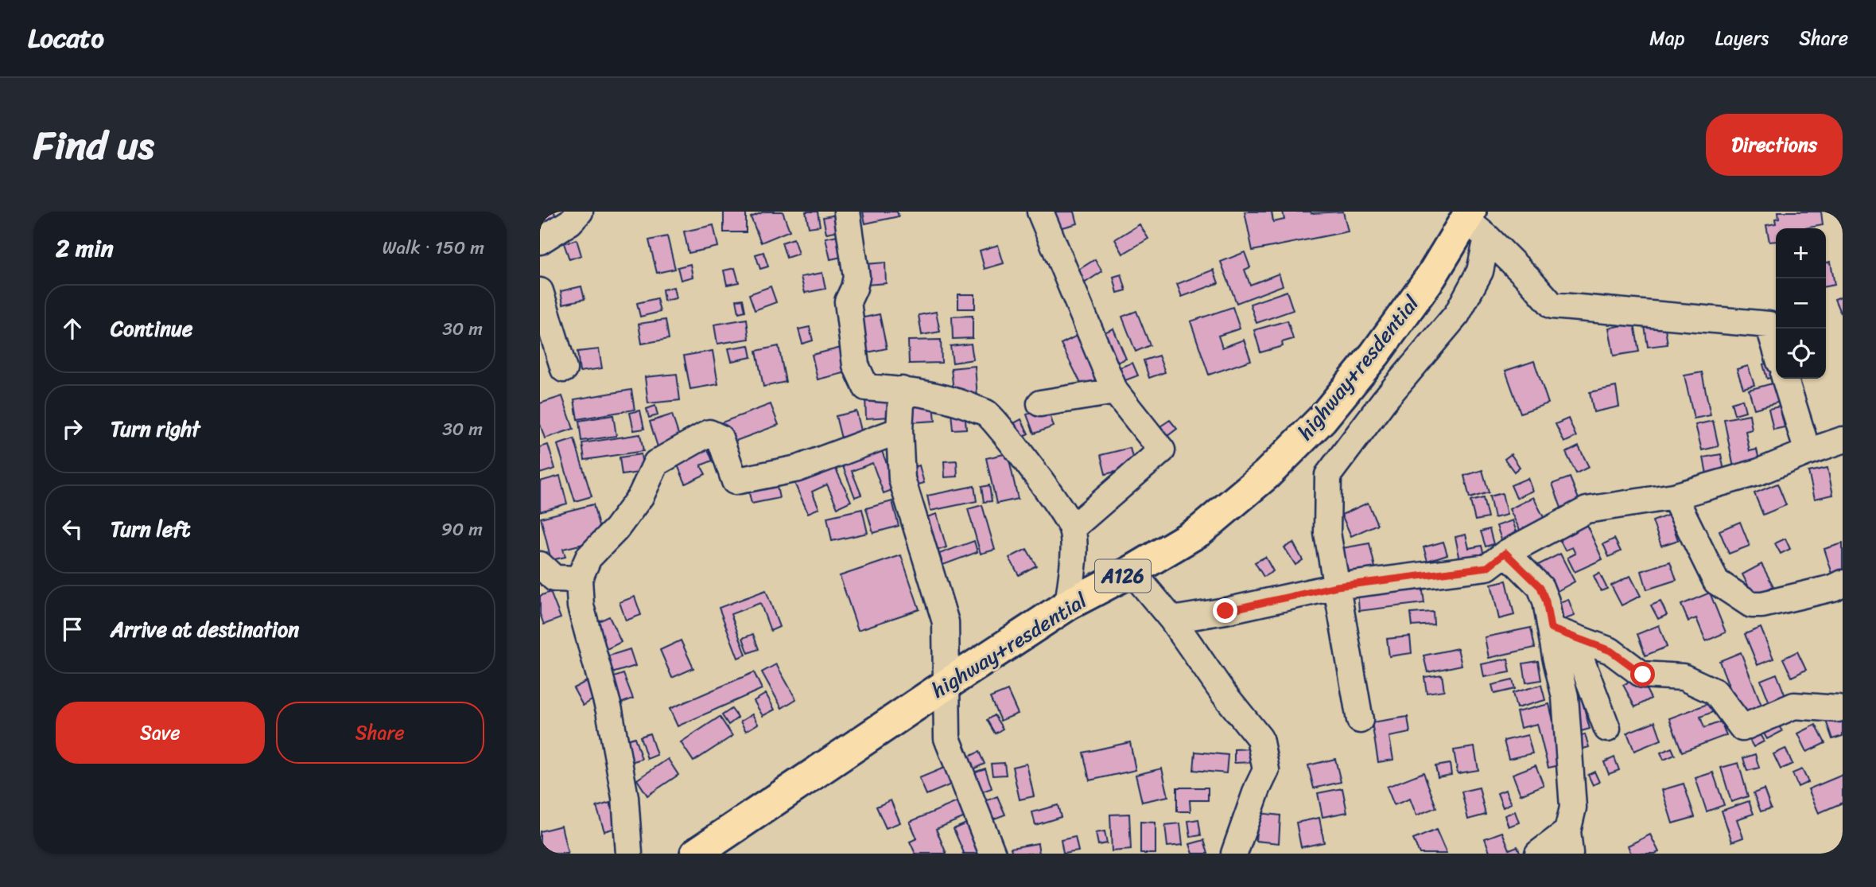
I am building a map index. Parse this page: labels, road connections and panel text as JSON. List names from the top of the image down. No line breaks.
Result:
{"streets":{"highway":["highway+resdential","A126"]},"page":{"header":"Locato","nav":["Map","Layers","Share"],"title":"Find us","buttons":["Directions",["Save","Share"]],"heading":["2 min","Walk · 150 m"],"map_buttons":["+","−"],"list":[["Continue","30 m"],["Turn right","30 m"],["Turn left","90 m"],"Arrive at destination"]}}
